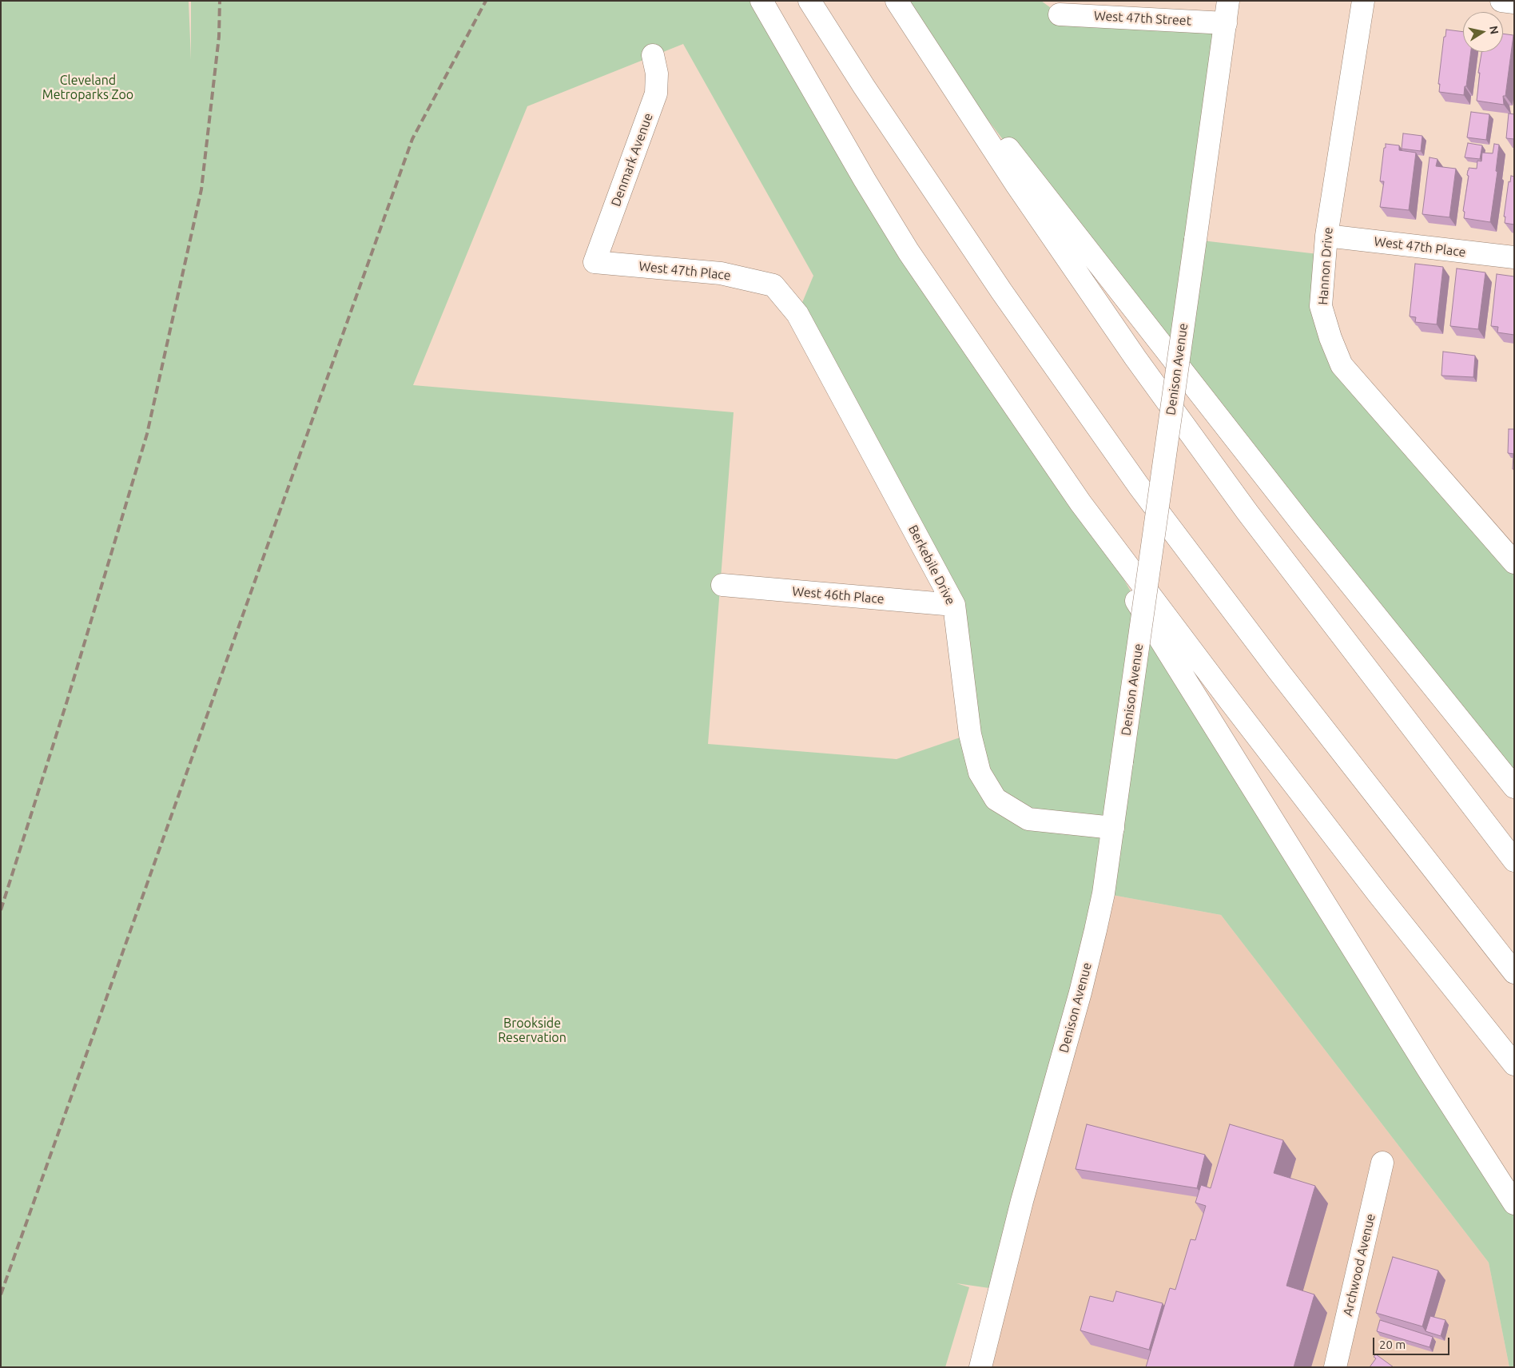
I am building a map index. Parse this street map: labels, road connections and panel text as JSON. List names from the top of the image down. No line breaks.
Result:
{"streets":{"main road":["West 47th Street","Denmark Avenue","West 47th Place","Hannon Drive","Denison Avenue","Berkebile Drive","West 46th Place","Archwood Avenue"]},"crossings":[["West 47th Street","Denison Avenue"],["Denmark Avenue","West 47th Place"],["West 47th Place","Hannon Drive"],["West 47th Place","Berkebile Drive"],["Denison Avenue","Berkebile Drive"],["Berkebile Drive","West 46th Place"]],"parks":["Cleveland Metroparks Zoo","Brookside Reservation"],"scale_bar":"20 m","north":"right"}
